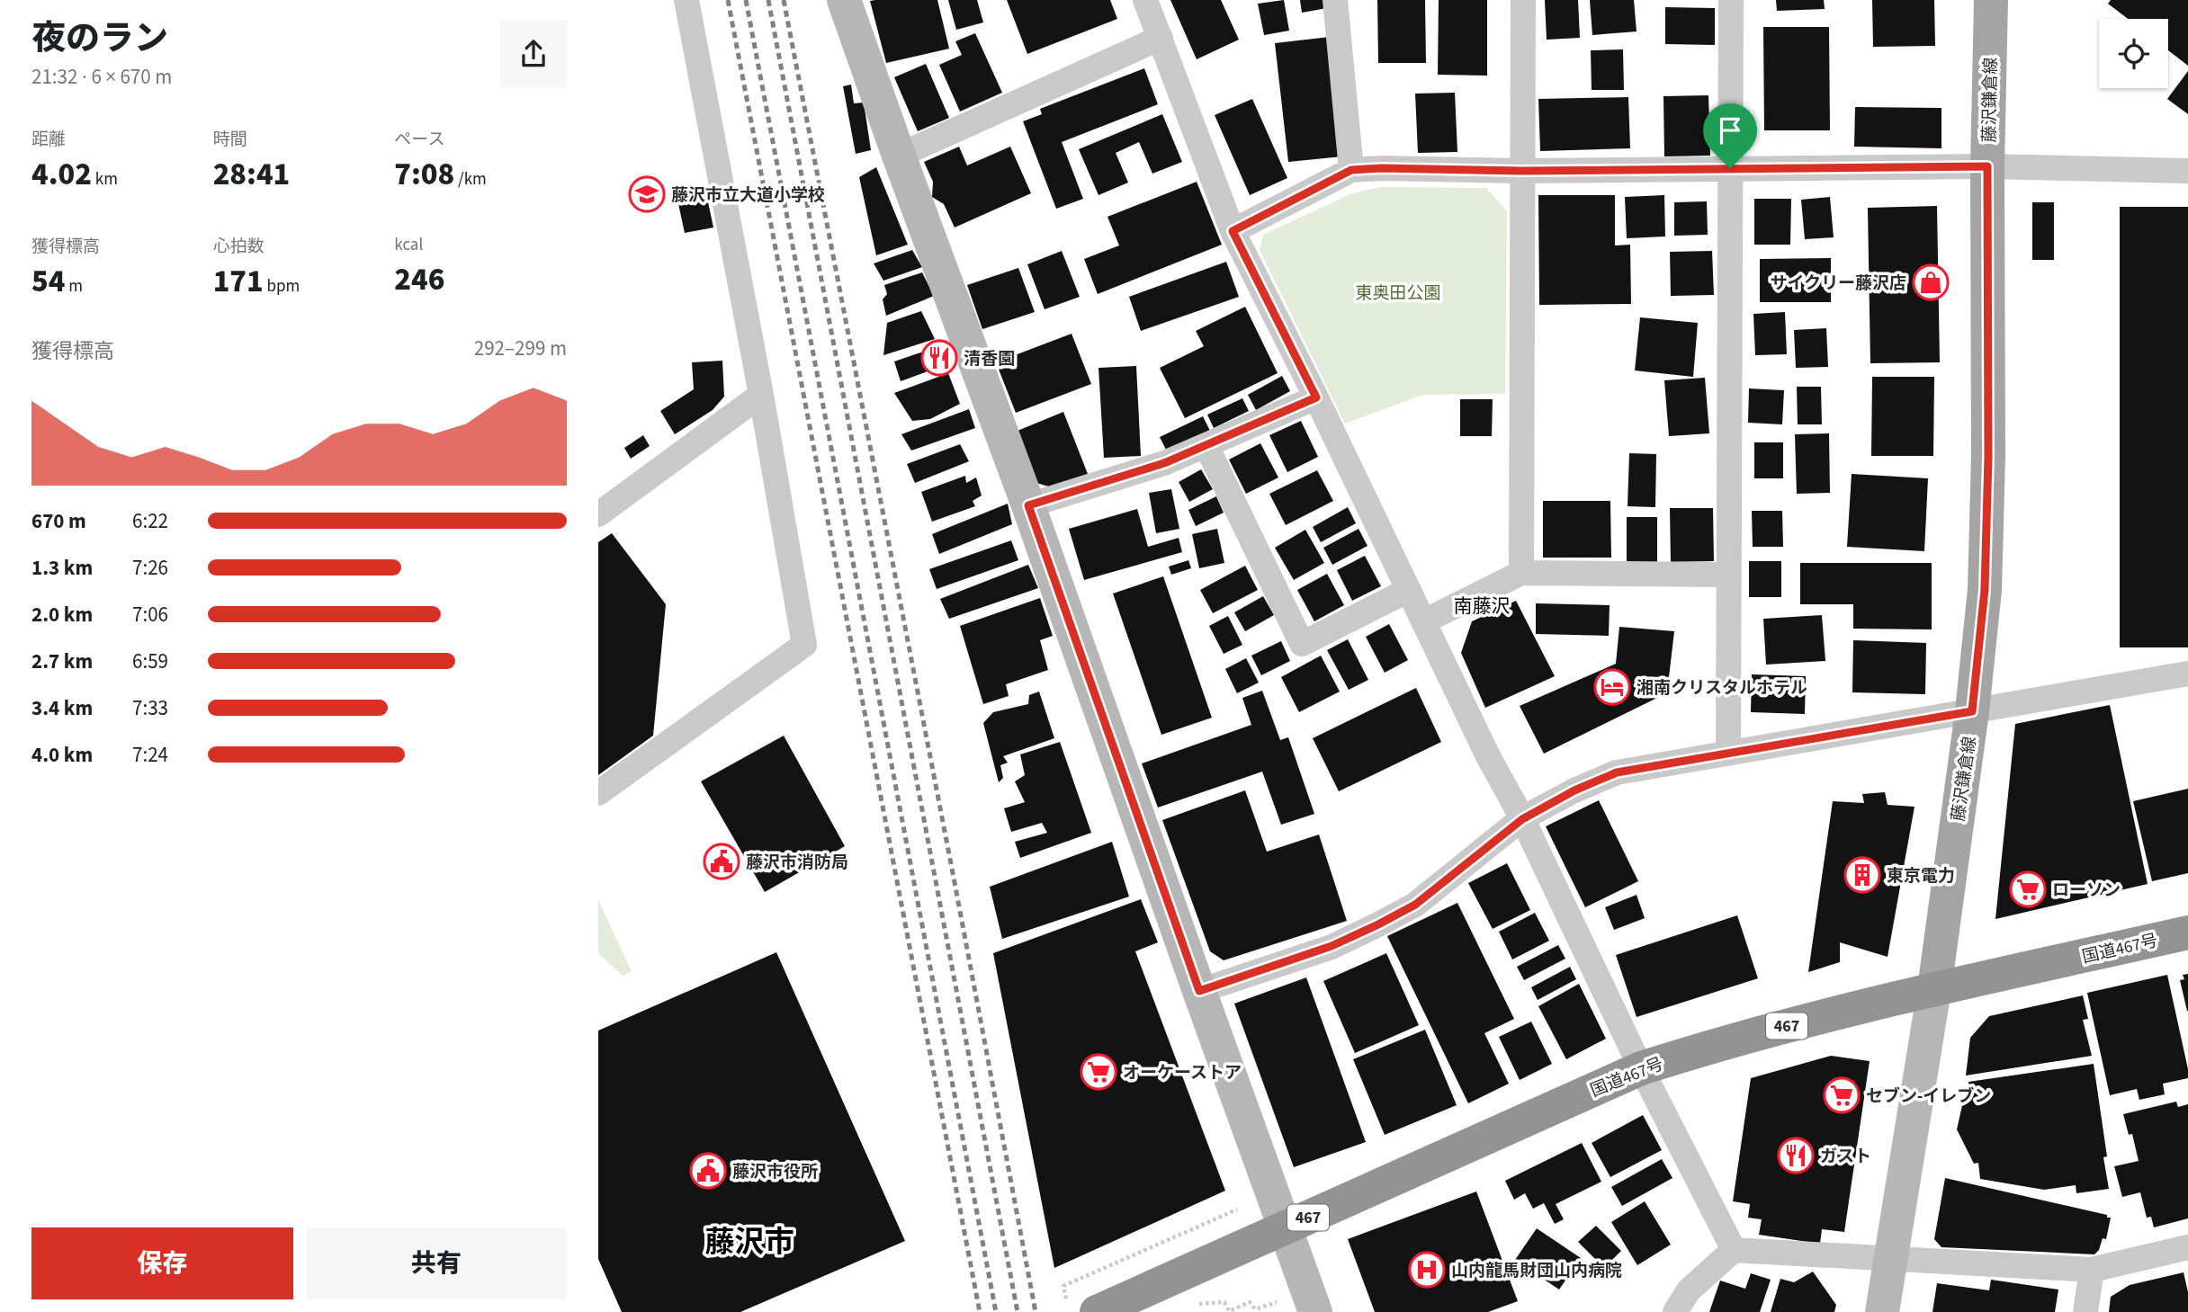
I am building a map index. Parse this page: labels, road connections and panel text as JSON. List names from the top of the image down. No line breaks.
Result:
{"streets":{"highway":["国道467号","467"],"main road":["藤沢鎌倉線"]},"crossings":[["藤沢鎌倉線","国道467号"]],"districts":["南藤沢","藤沢市"],"parks":["東奥田公園"],"places":{"school or university":["藤沢市立大道小学校"],"shop":["サイクリー藤沢店"],"restaurant":["清香園","ガスト"],"hotel":["湘南クリスタルホテル"],"public building":["藤沢市消防局","藤沢市役所"],"building":["東京電力"],"supermarket":["ローソン","オーケーストア","セブン-イレブン"],"hospital":["山内龍馬財団山内病院"]},"page":{"heading":["夜のラン","21:32 · 6 × 670 m"],"stats":[["距離","4.02 km"],["時間","28:41"],["ペース","7:08 /km"],["獲得標高","54 m"],["心拍数","171 bpm"],["kcal","246"]],"chart":["獲得標高","292–299 m"],"list":[{"name":"670 m","note":"6:22"},{"name":"1.3 km","note":"7:26"},{"name":"2.0 km","note":"7:06"},{"name":"2.7 km","note":"6:59"},{"name":"3.4 km","note":"7:33"},{"name":"4.0 km","note":"7:24"}],"buttons":["保存","共有"]}}
